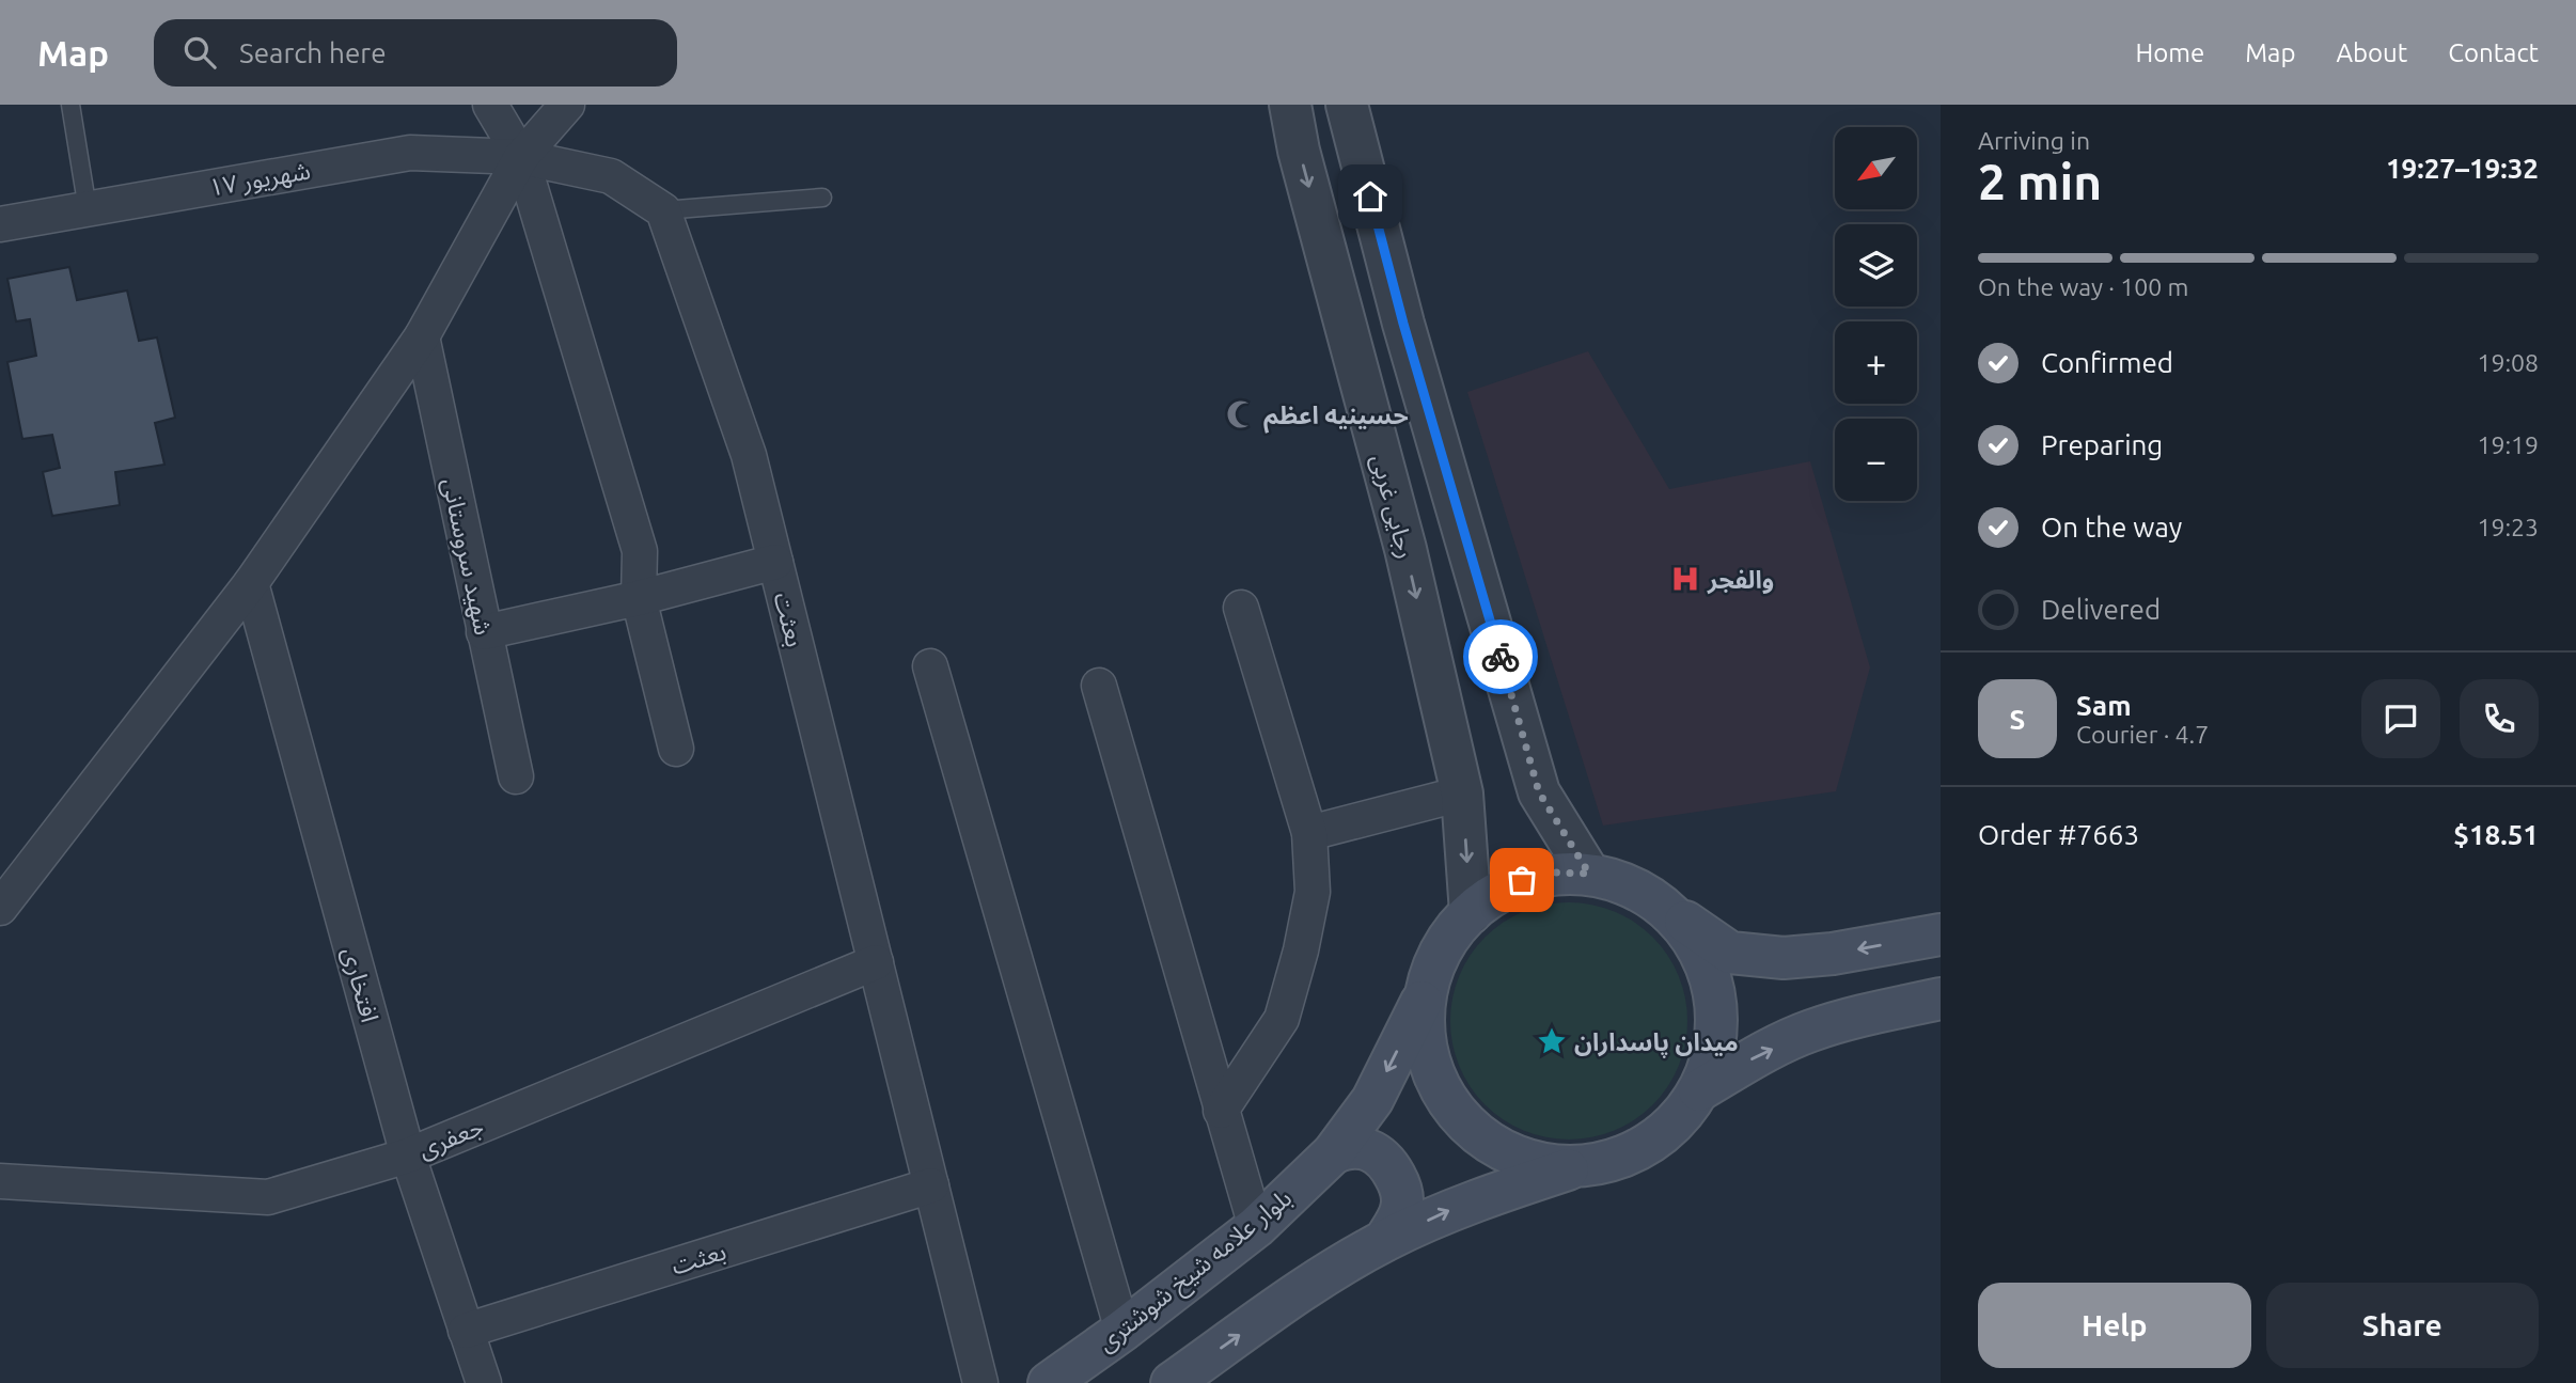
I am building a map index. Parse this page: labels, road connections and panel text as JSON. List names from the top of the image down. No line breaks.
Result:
{"streets":{"main road":["بلوار علامه شیخ شوشتری"],"street":["۱۷ شهریور","رجایی غربی","شهید سروستانی","بعثت","افتخاری","جعفری"]},"crossings":[["بعثت","افتخاری"],["بعثت","جعفری"],["افتخاری","جعفری"]],"places":{"mosque":["حسینیه اعظم"],"hospital":["والفجر"],"place":["میدان پاسداران"]},"north":"bottom left","page":{"header":"Map","search":"Search here","nav":["Home","Map","About","Contact"],"heading":["2 min","Arriving in","19:27–19:32"],"panel":["Sam","Courier · 4.7","Order #7663","$18.51"],"map_buttons":["+","−"],"bar":"On the way · 100 m","list":[["Confirmed","19:08"],["Preparing","19:19"],["On the way","19:23"],"Delivered"],"round":"S","buttons":["Help","Share"]}}
